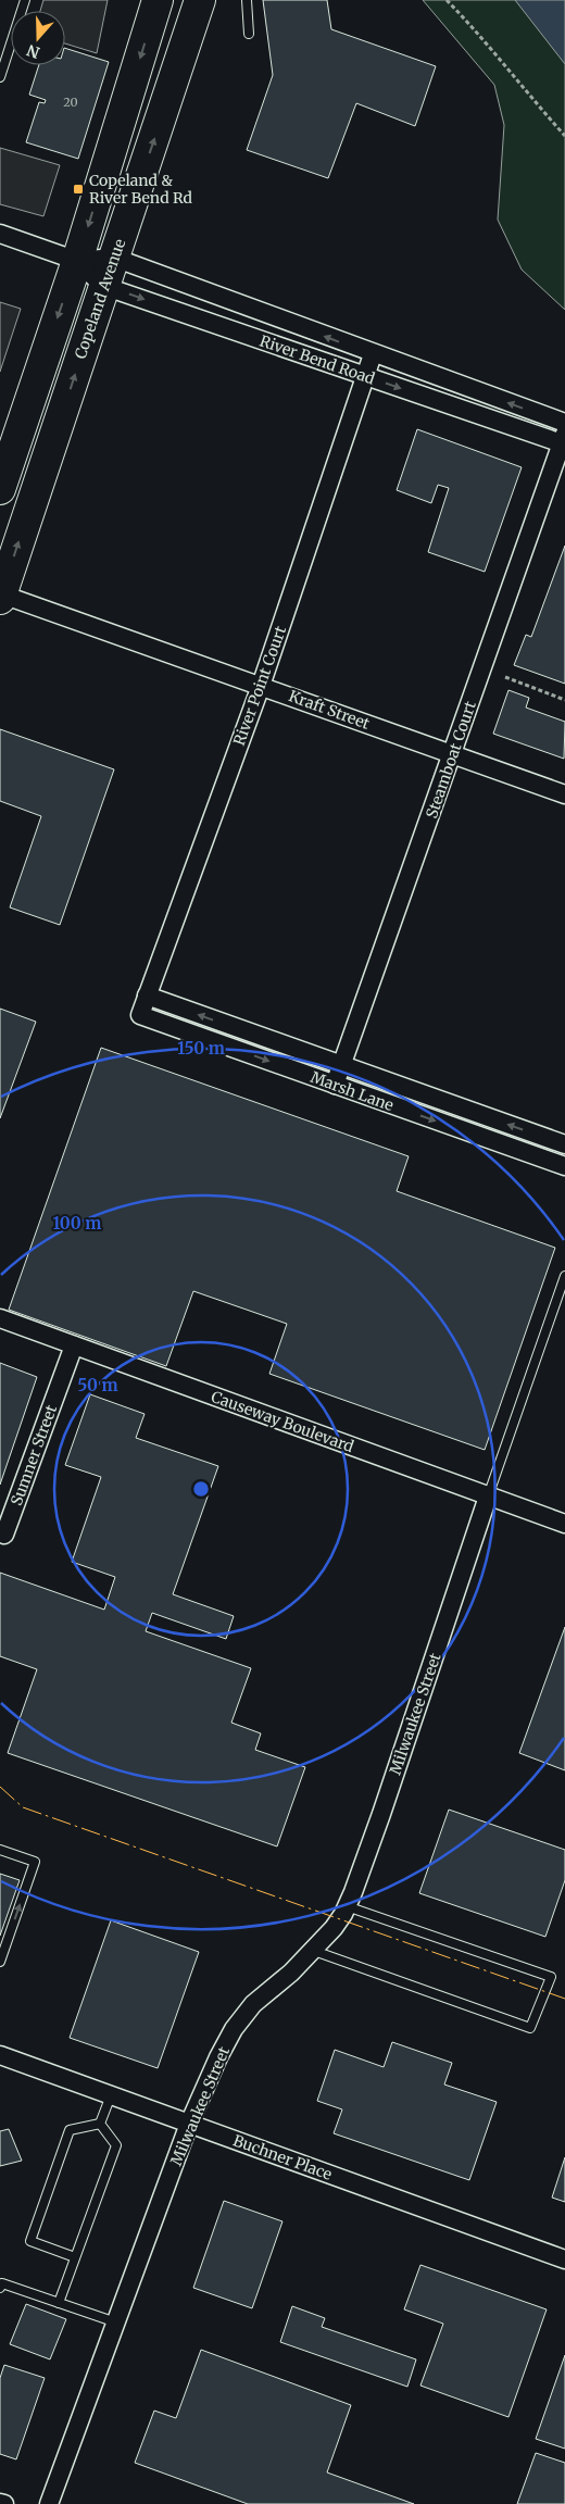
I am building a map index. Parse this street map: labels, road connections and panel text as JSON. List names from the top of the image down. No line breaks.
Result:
{"streets":{"highway":["Copeland Avenue"],"street":["River Bend Road","River Point Court","Kraft Street","Steamboat Court","Marsh Lane","Causeway Boulevard","Sumner Street","Milwaukee Street","Buchner Place"]},"crossings":[["Copeland Avenue","River Bend Road"],["Copeland Avenue","Kraft Street"],["River Bend Road","River Point Court"],["River Bend Road","Steamboat Court"],["River Point Court","Kraft Street"],["River Point Court","Marsh Lane"],["Kraft Street","Steamboat Court"],["Steamboat Court","Marsh Lane"],["Causeway Boulevard","Sumner Street"],["Causeway Boulevard","Milwaukee Street"],["Milwaukee Street","Buchner Place"]],"places":{"transit":["Copeland & River Bend Rd"]},"house_numbers":["20"],"north":"bottom","rings":["150 m","100 m","50 m"]}
